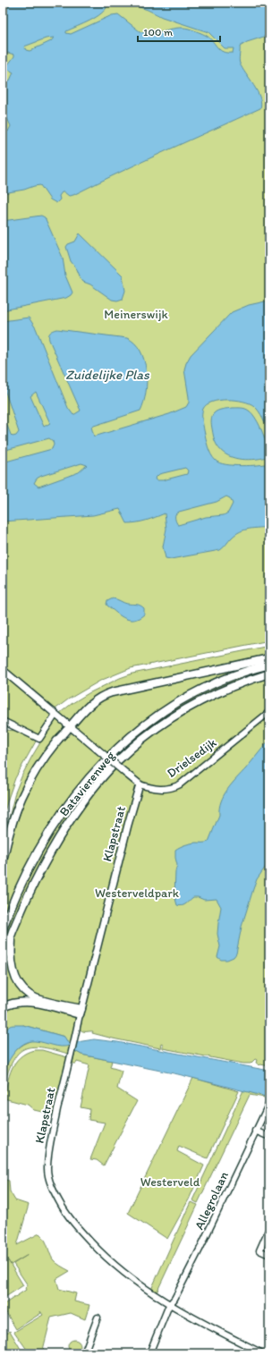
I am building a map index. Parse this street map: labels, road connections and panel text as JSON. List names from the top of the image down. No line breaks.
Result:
{"streets":{"main road":["Batavierenweg"],"street":["Drielsedijk","Klapstraat","Allegrolaan"]},"crossings":[["Drielsedijk","Klapstraat"],["Klapstraat","Allegrolaan"]],"water":["Zuidelijke Plas"],"parks":["Meinerswijk","Westerveldpark","Westerveld"],"scale_bar":"100 m"}
